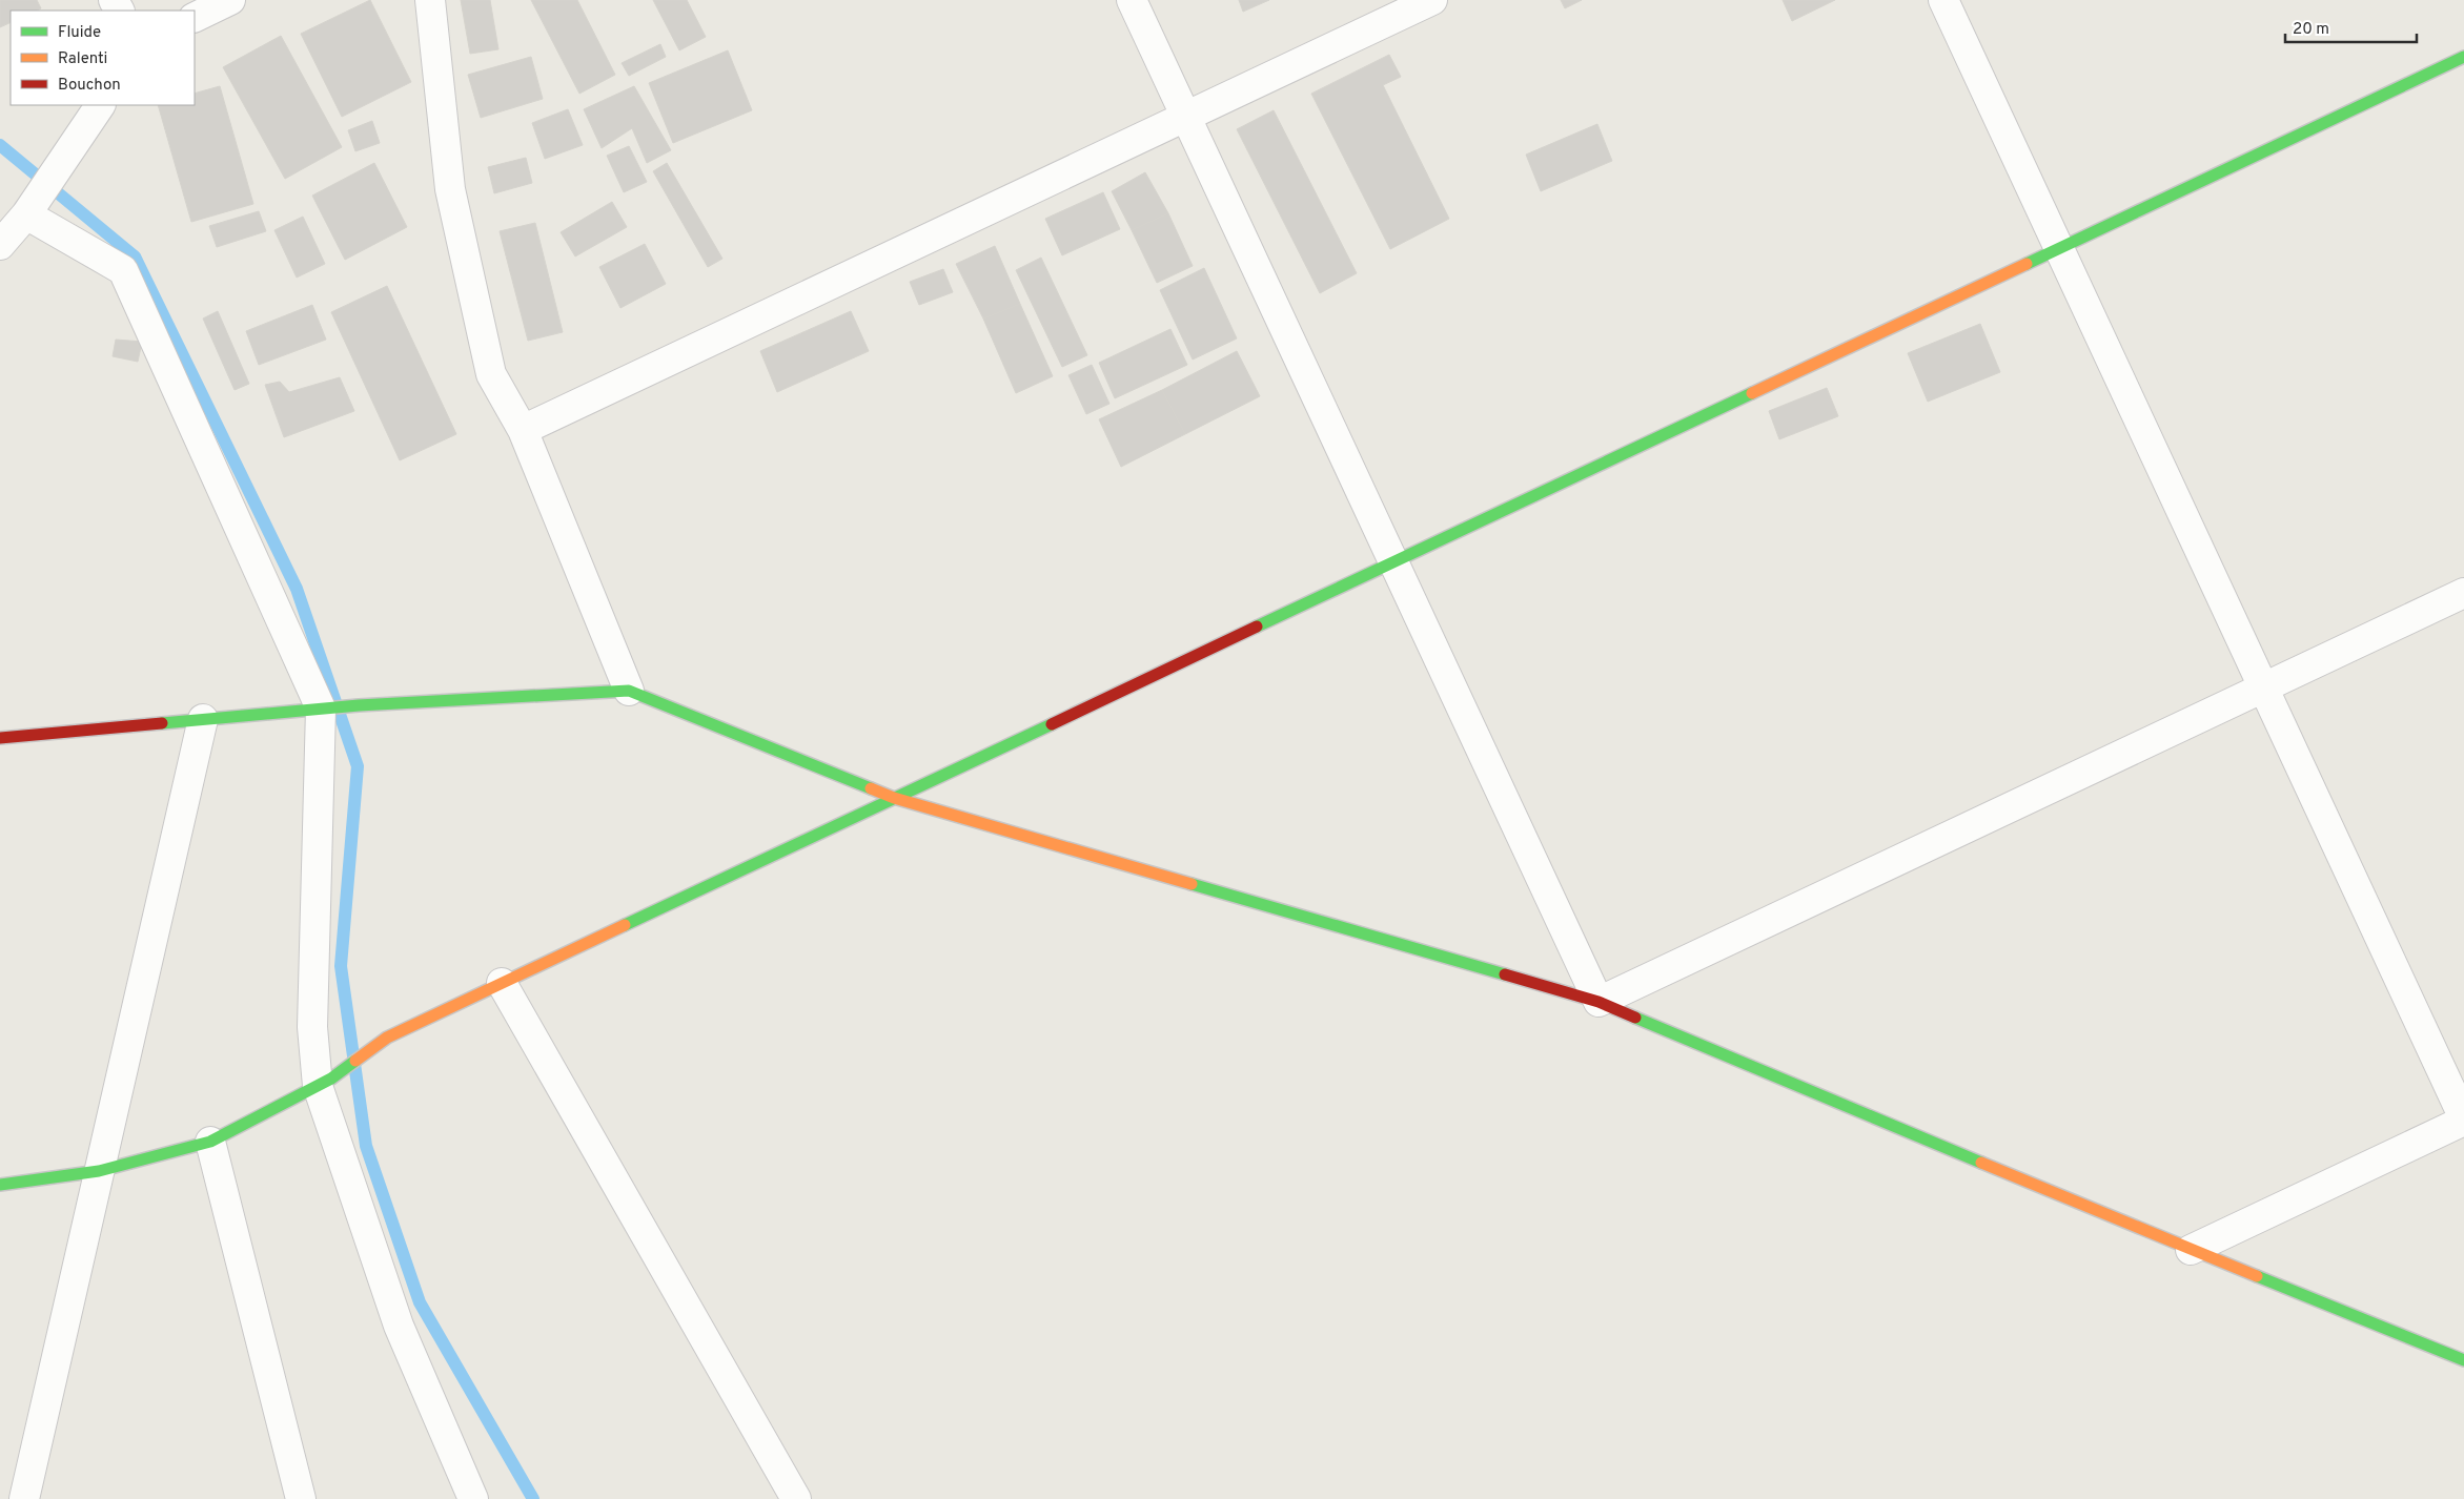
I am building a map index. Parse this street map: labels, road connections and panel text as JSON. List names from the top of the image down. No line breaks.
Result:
{"legend":["Fluide","Ralenti","Bouchon"],"scale_bar":"20 m"}
